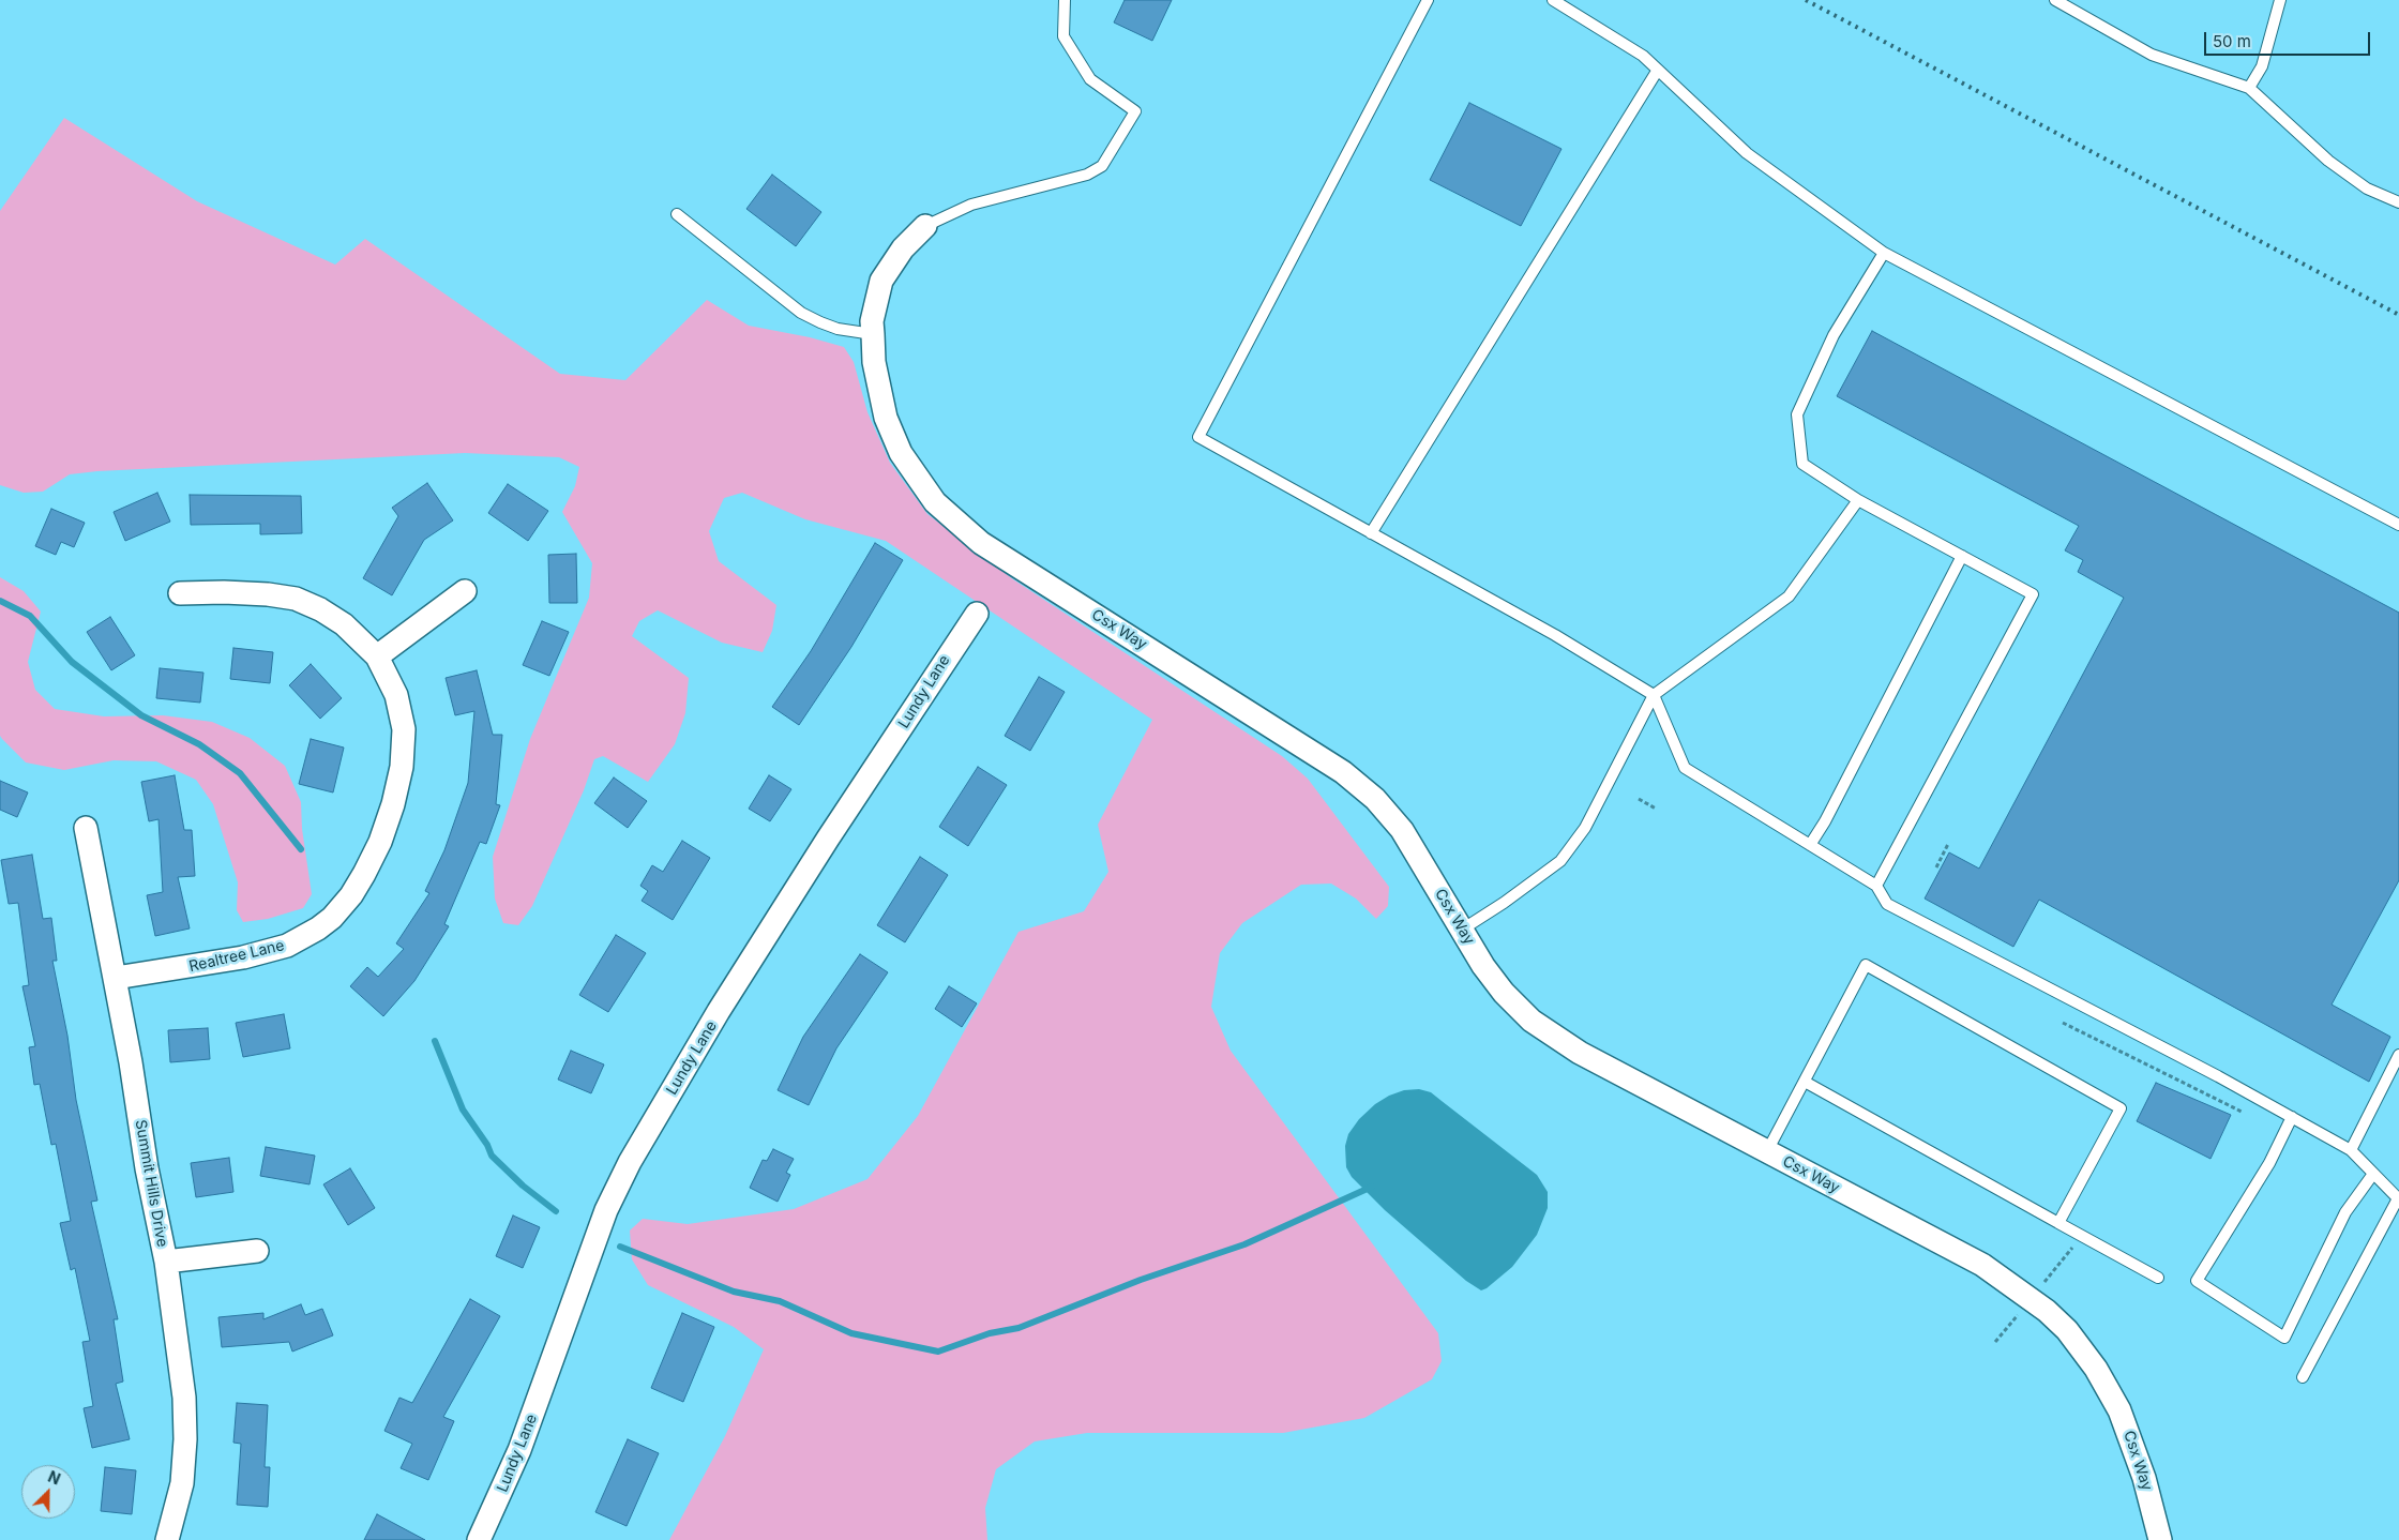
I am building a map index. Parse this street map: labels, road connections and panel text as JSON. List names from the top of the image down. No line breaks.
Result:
{"streets":{"street":["Csx Way","Lundy Lane","Realtree Lane","Summit Hills Drive"]},"crossings":[["Realtree Lane","Summit Hills Drive"]],"scale_bar":"50 m","north":"top right"}
